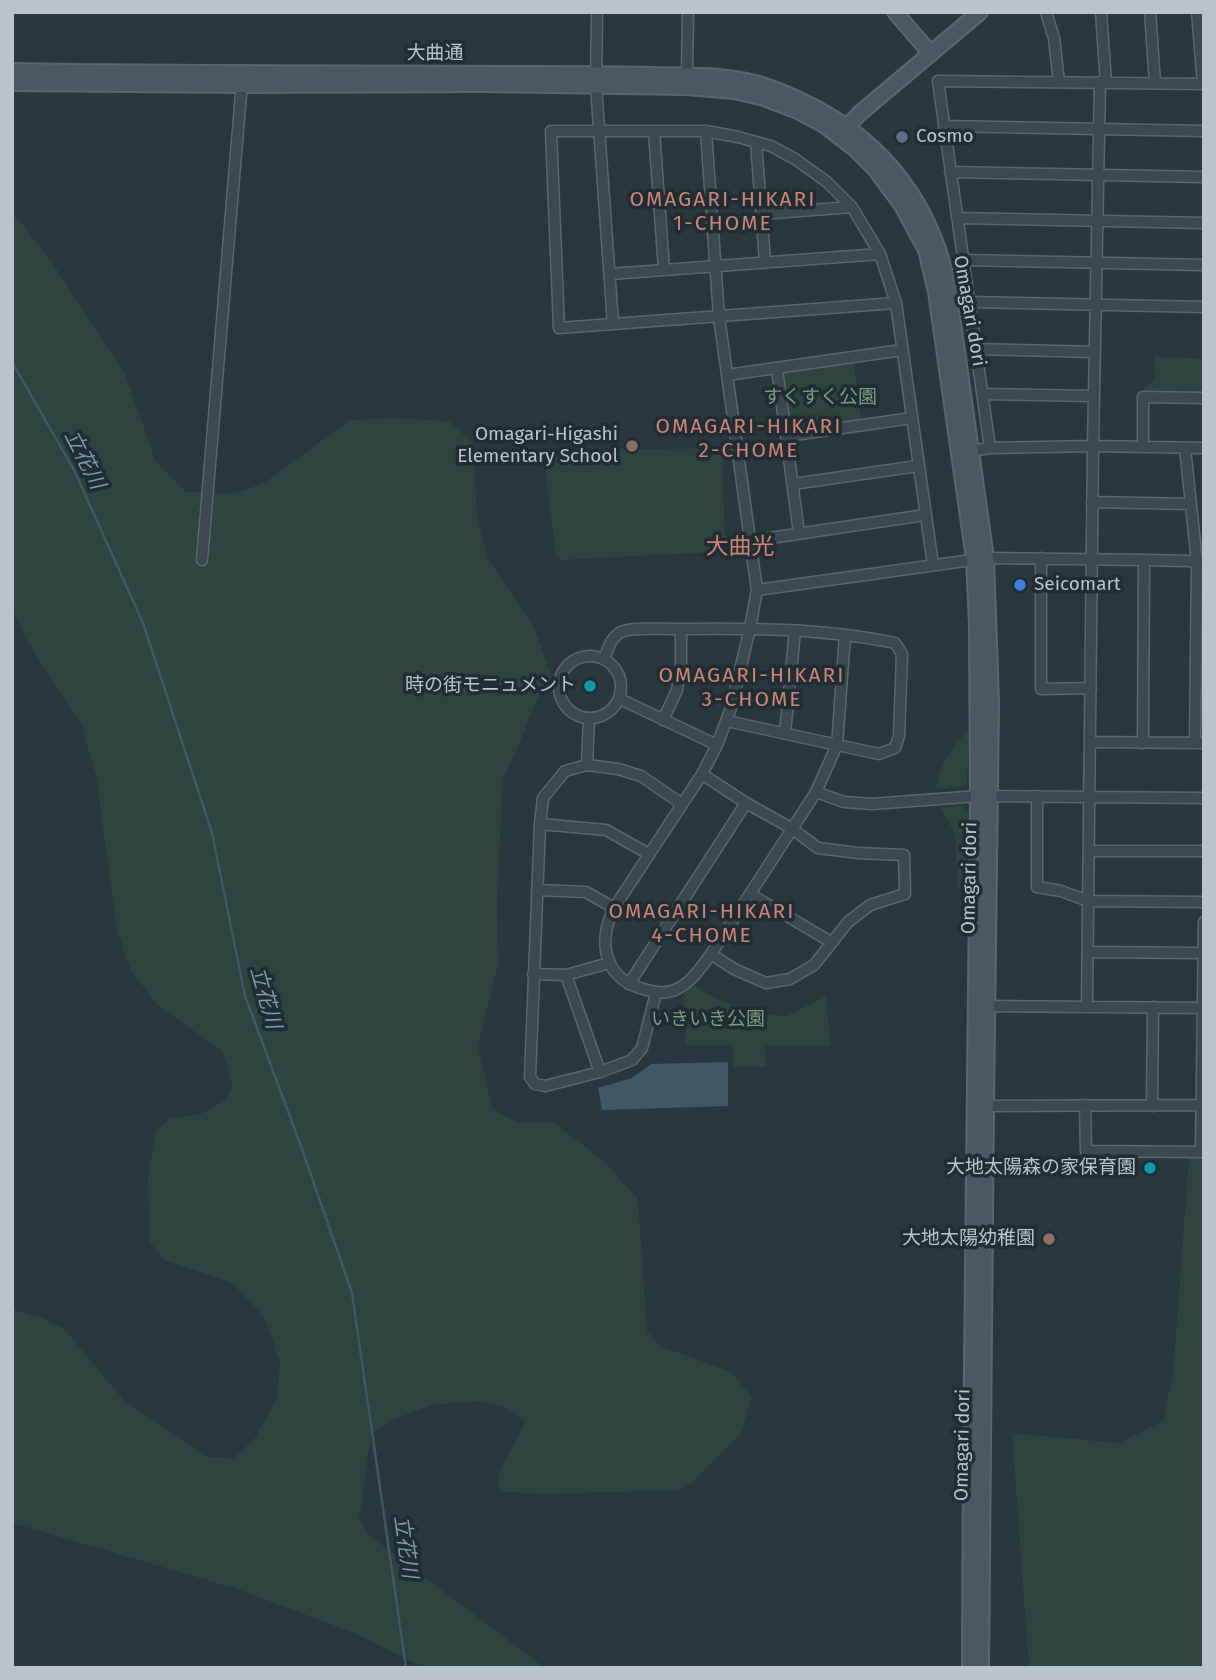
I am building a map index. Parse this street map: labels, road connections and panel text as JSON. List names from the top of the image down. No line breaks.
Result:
{"streets":{"street":["大曲通","Omagari dori"]},"crossings":[["大曲通","Omagari dori"]],"districts":["OMAGARI-HIKARI 1-CHOME","OMAGARI-HIKARI 2-CHOME","大曲光","OMAGARI-HIKARI 3-CHOME","OMAGARI-HIKARI 4-CHOME"],"water":["立花川"],"parks":["すくすく公園","いきいき公園"],"places":["Cosmo","Omagari-Higashi Elementary School","Seicomart","時の街モニュメント","大地太陽森の家保育園","大地太陽幼稚園"]}
